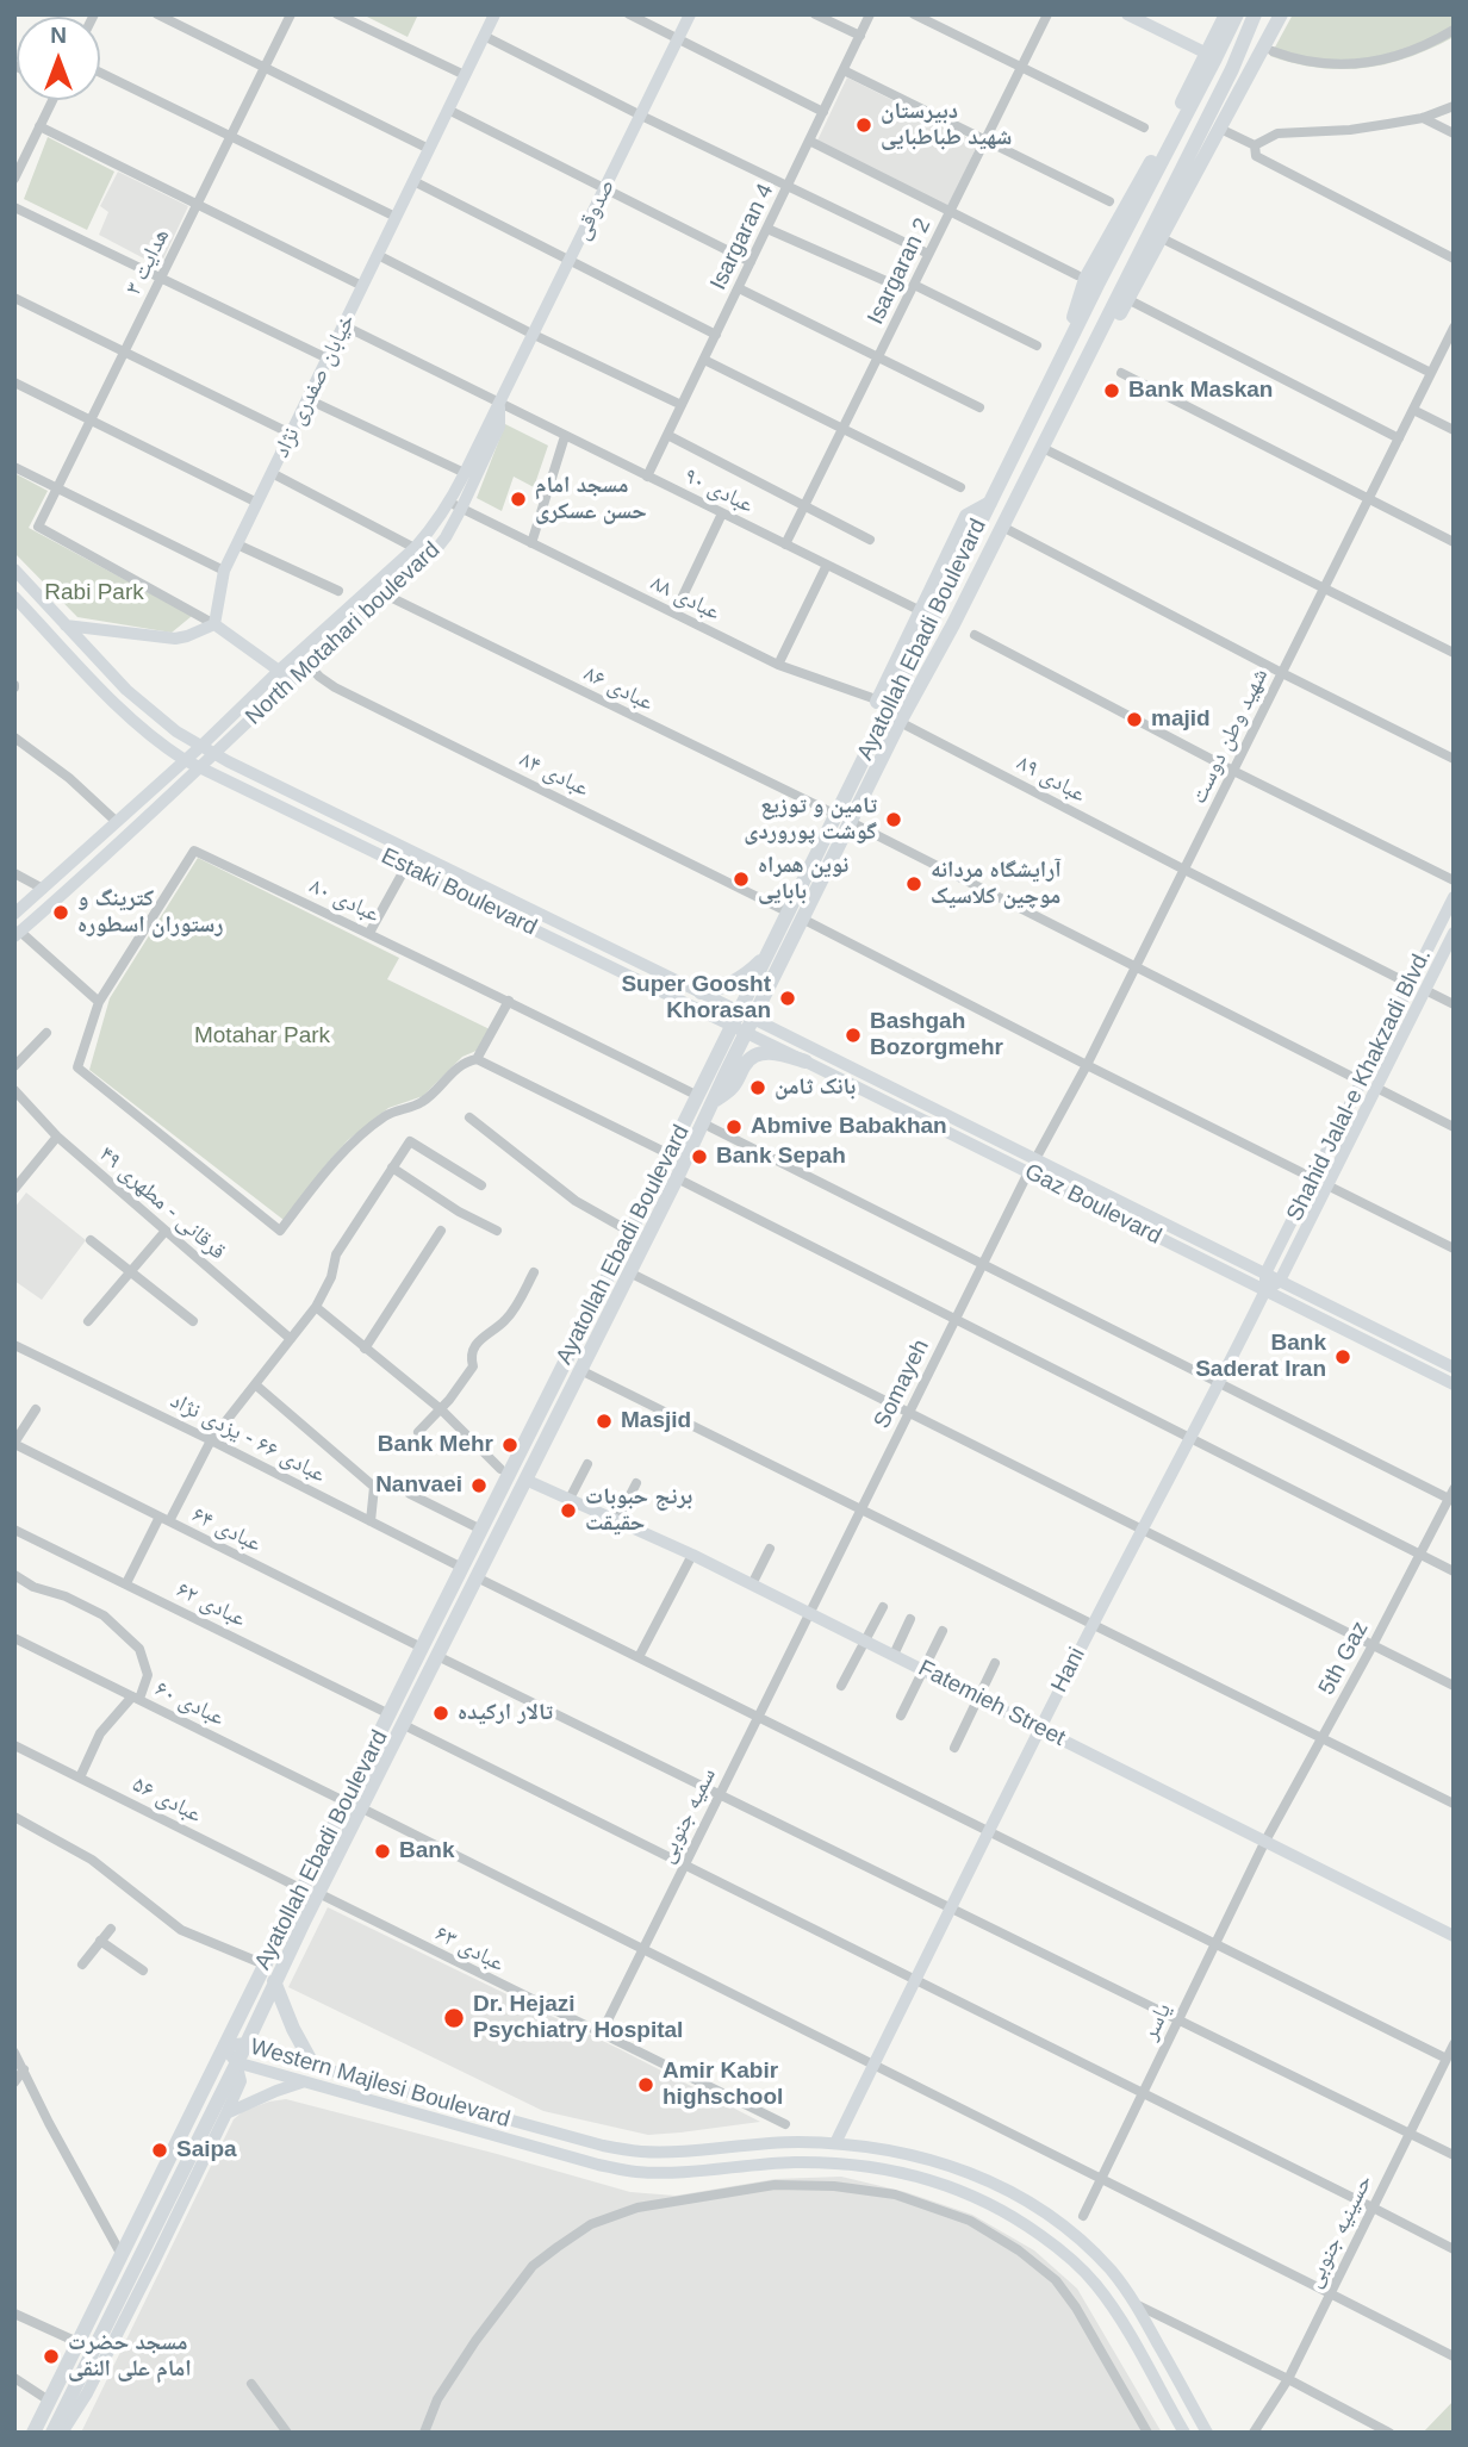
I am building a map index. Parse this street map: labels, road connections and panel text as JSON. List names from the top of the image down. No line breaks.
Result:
{"streets":{"main road":["صدوقی","خیابان صفدری نژاد","North Motahari boulevard","Ayatollah Ebadi Boulevard","Estaki Boulevard","Shahid Jalal-e Khakzadi Blvd.","Gaz Boulevard","Hani","Fatemieh Street","Western Majlesi Boulevard"],"street":["Isargaran 4","هدایت ۳","Isargaran 2","عبادی ۹۰","عبادی ۸۸","عبادی ۸۶","شهید وطن دوست","عبادی ۸۴","عبادی ۸۹","عبادی ۸۰","قرقانی - مطهری ۴۹","Somayeh","عبادی ۶۶ - یزدی نژاد","عبادی ۶۴","عبادی ۶۲","5th Gaz","عبادی ۶۰","عبادی ۵۶","سمیه جنوبی","عبادی ۶۳","یاسر","حسینیه جنوبی"]},"crossings":[["صدوقی","عبادی ۹۰"],["صدوقی","North Motahari boulevard"],["Isargaran 4","عبادی ۹۰"],["هدایت ۳","خیابان صفدری نژاد"],["Isargaran 2","عبادی ۹۰"],["خیابان صفدری نژاد","عبادی ۹۰"],["عبادی ۹۰","North Motahari boulevard"],["عبادی ۹۰","Ayatollah Ebadi Boulevard"],["عبادی ۸۸","North Motahari boulevard"],["North Motahari boulevard","عبادی ۸۶"],["North Motahari boulevard","عبادی ۸۴"],["North Motahari boulevard","Estaki Boulevard"],["Ayatollah Ebadi Boulevard","عبادی ۸۶"],["Ayatollah Ebadi Boulevard","عبادی ۸۴"],["Ayatollah Ebadi Boulevard","عبادی ۸۹"],["Ayatollah Ebadi Boulevard","Estaki Boulevard"],["Ayatollah Ebadi Boulevard","عبادی ۸۰"],["Ayatollah Ebadi Boulevard","Gaz Boulevard"],["Ayatollah Ebadi Boulevard","عبادی ۶۶ - یزدی نژاد"],["Ayatollah Ebadi Boulevard","عبادی ۶۴"],["Ayatollah Ebadi Boulevard","عبادی ۶۲"],["Ayatollah Ebadi Boulevard","عبادی ۶۰"],["Ayatollah Ebadi Boulevard","Fatemieh Street"],["Ayatollah Ebadi Boulevard","عبادی ۵۶"],["Ayatollah Ebadi Boulevard","عبادی ۶۳"],["Ayatollah Ebadi Boulevard","Western Majlesi Boulevard"],["عبادی ۸۶","شهید وطن دوست"],["عبادی ۸۶","Shahid Jalal-e Khakzadi Blvd."],["شهید وطن دوست","عبادی ۸۴"],["شهید وطن دوست","عبادی ۸۹"],["شهید وطن دوست","Gaz Boulevard"],["عبادی ۸۴","Shahid Jalal-e Khakzadi Blvd."],["عبادی ۸۹","Shahid Jalal-e Khakzadi Blvd."],["Estaki Boulevard","Gaz Boulevard"],["Shahid Jalal-e Khakzadi Blvd.","Gaz Boulevard"],["Gaz Boulevard","Somayeh"],["Gaz Boulevard","Hani"],["Somayeh","Fatemieh Street"],["Somayeh","سمیه جنوبی"],["5th Gaz","Fatemieh Street"],["5th Gaz","یاسر"],["Hani","عبادی ۶۰"],["Hani","Fatemieh Street"],["Hani","Western Majlesi Boulevard"],["عبادی ۶۰","سمیه جنوبی"],["عبادی ۶۰","یاسر"],["عبادی ۶۰","حسینیه جنوبی"],["Fatemieh Street","سمیه جنوبی"],["Fatemieh Street","یاسر"],["عبادی ۵۶","عبادی ۶۳"],["سمیه جنوبی","عبادی ۶۳"]],"parks":["Rabi Park","Motahar Park"],"places":["دبیرستان شهید طباطبایی","Bank Maskan","مسجد امام حسن عسکری","majid","تامین و توزیع گوشت پوروردی","نوین همراه بابایی","آرایشگاه مردانه موچین کلاسیک","کترینگ و رستوران اسطوره","Super Goosht Khorasan","Bashgah Bozorgmehr","بانک ثامن","Abmive Babakhan","Bank Sepah","Bank Saderat Iran","Masjid","Bank Mehr","Nanvaei","برنج حبوبات حقیقت","تالار ارکیده","Bank","Dr. Hejazi Psychiatry Hospital","Amir Kabir highschool","Saipa","مسجد حضرت امام علی النقی"],"north":"top"}
